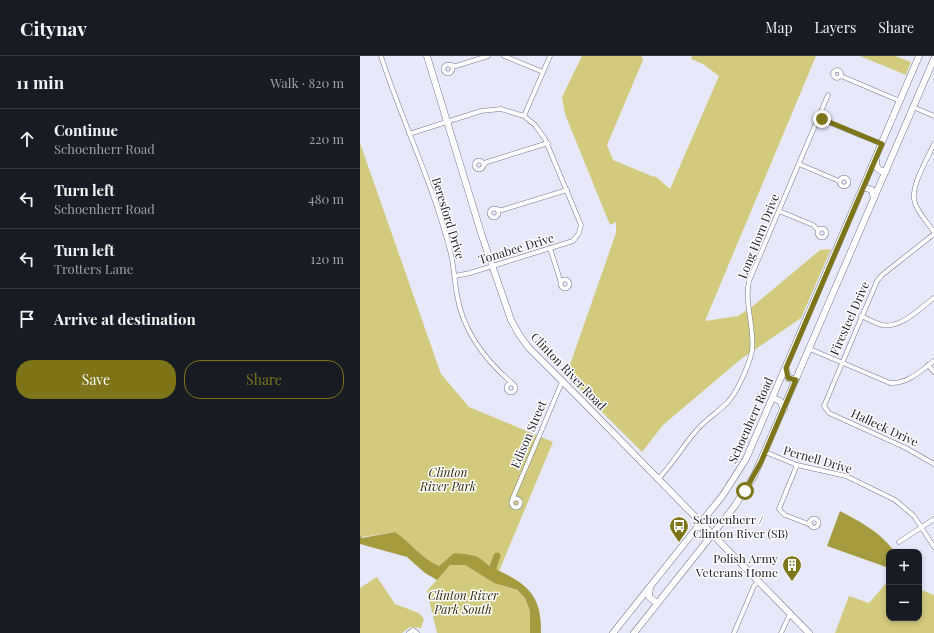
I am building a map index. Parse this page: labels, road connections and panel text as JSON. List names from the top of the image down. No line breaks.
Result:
{"streets":{"main road":["Clinton River Road","Schoenherr Road"],"street":["Beresford Drive","Long Horn Drive","Tonabee Drive","Firesteel Drive","Halleck Drive","Edison Street","Pernell Drive"]},"crossings":[["Beresford Drive","Tonabee Drive"],["Long Horn Drive","Clinton River Road"],["Tonabee Drive","Clinton River Road"],["Firesteel Drive","Halleck Drive"],["Clinton River Road","Schoenherr Road"],["Clinton River Road","Edison Street"]],"parks":["Clinton River Park","Clinton River Park South"],"places":{"bus stop":["Schoenherr / Clinton River (SB)"],"building":["Polish Army Veterans Home"]},"page":{"header":"Citynav","nav":["Map","Layers","Share"],"heading":["11 min","Walk · 820 m"],"list":[["Continue","Schoenherr Road","220 m"],["Turn left","Schoenherr Road","480 m"],["Turn left","Trotters Lane","120 m"],"Arrive at destination"],"buttons":["Save","Share"],"map_buttons":["+","−"]}}
